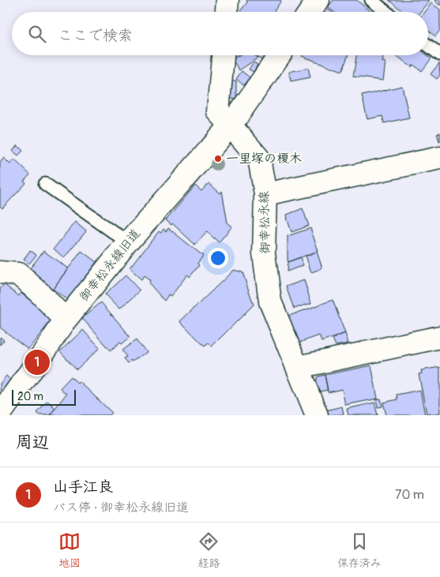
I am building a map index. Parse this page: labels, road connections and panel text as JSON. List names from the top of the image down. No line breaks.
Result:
{"streets":{"street":["御幸松永線","御幸松永線旧道"]},"crossings":[["御幸松永線","御幸松永線旧道"]],"places":["一里塚の榎木"],"scale_bar":"20 m","page":{"search":"ここで検索","pins":"1","scale":"20 m","heading":"周辺","list":[{"mark":"1","name":"山手江良","note":"バス停 · 御幸松永線旧道","value":"70 m"}],"nav":["地図","経路","保存済み"]}}
